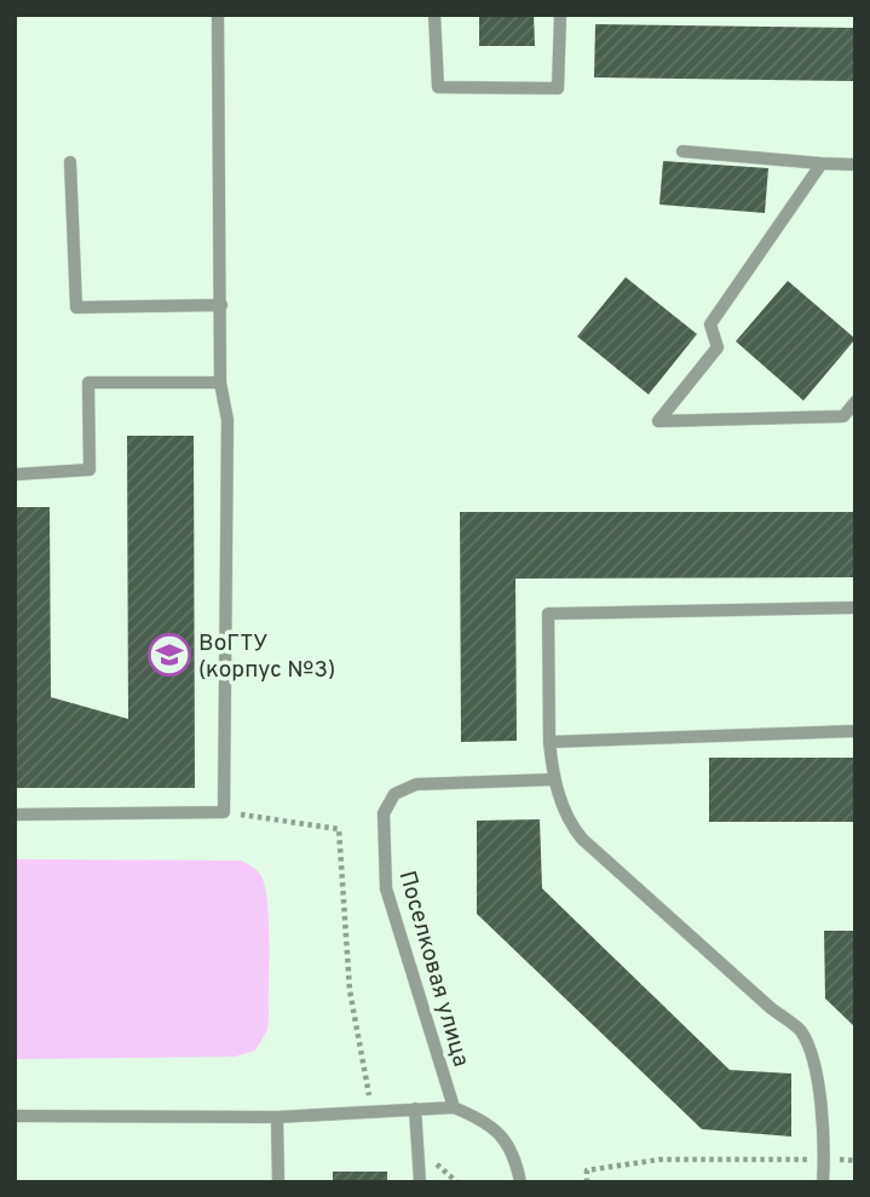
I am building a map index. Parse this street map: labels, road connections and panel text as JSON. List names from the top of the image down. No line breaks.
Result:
{"streets":{"lane":["Поселковая улица"]},"places":{"school or university":["ВоГТУ (корпус №3)"]}}
